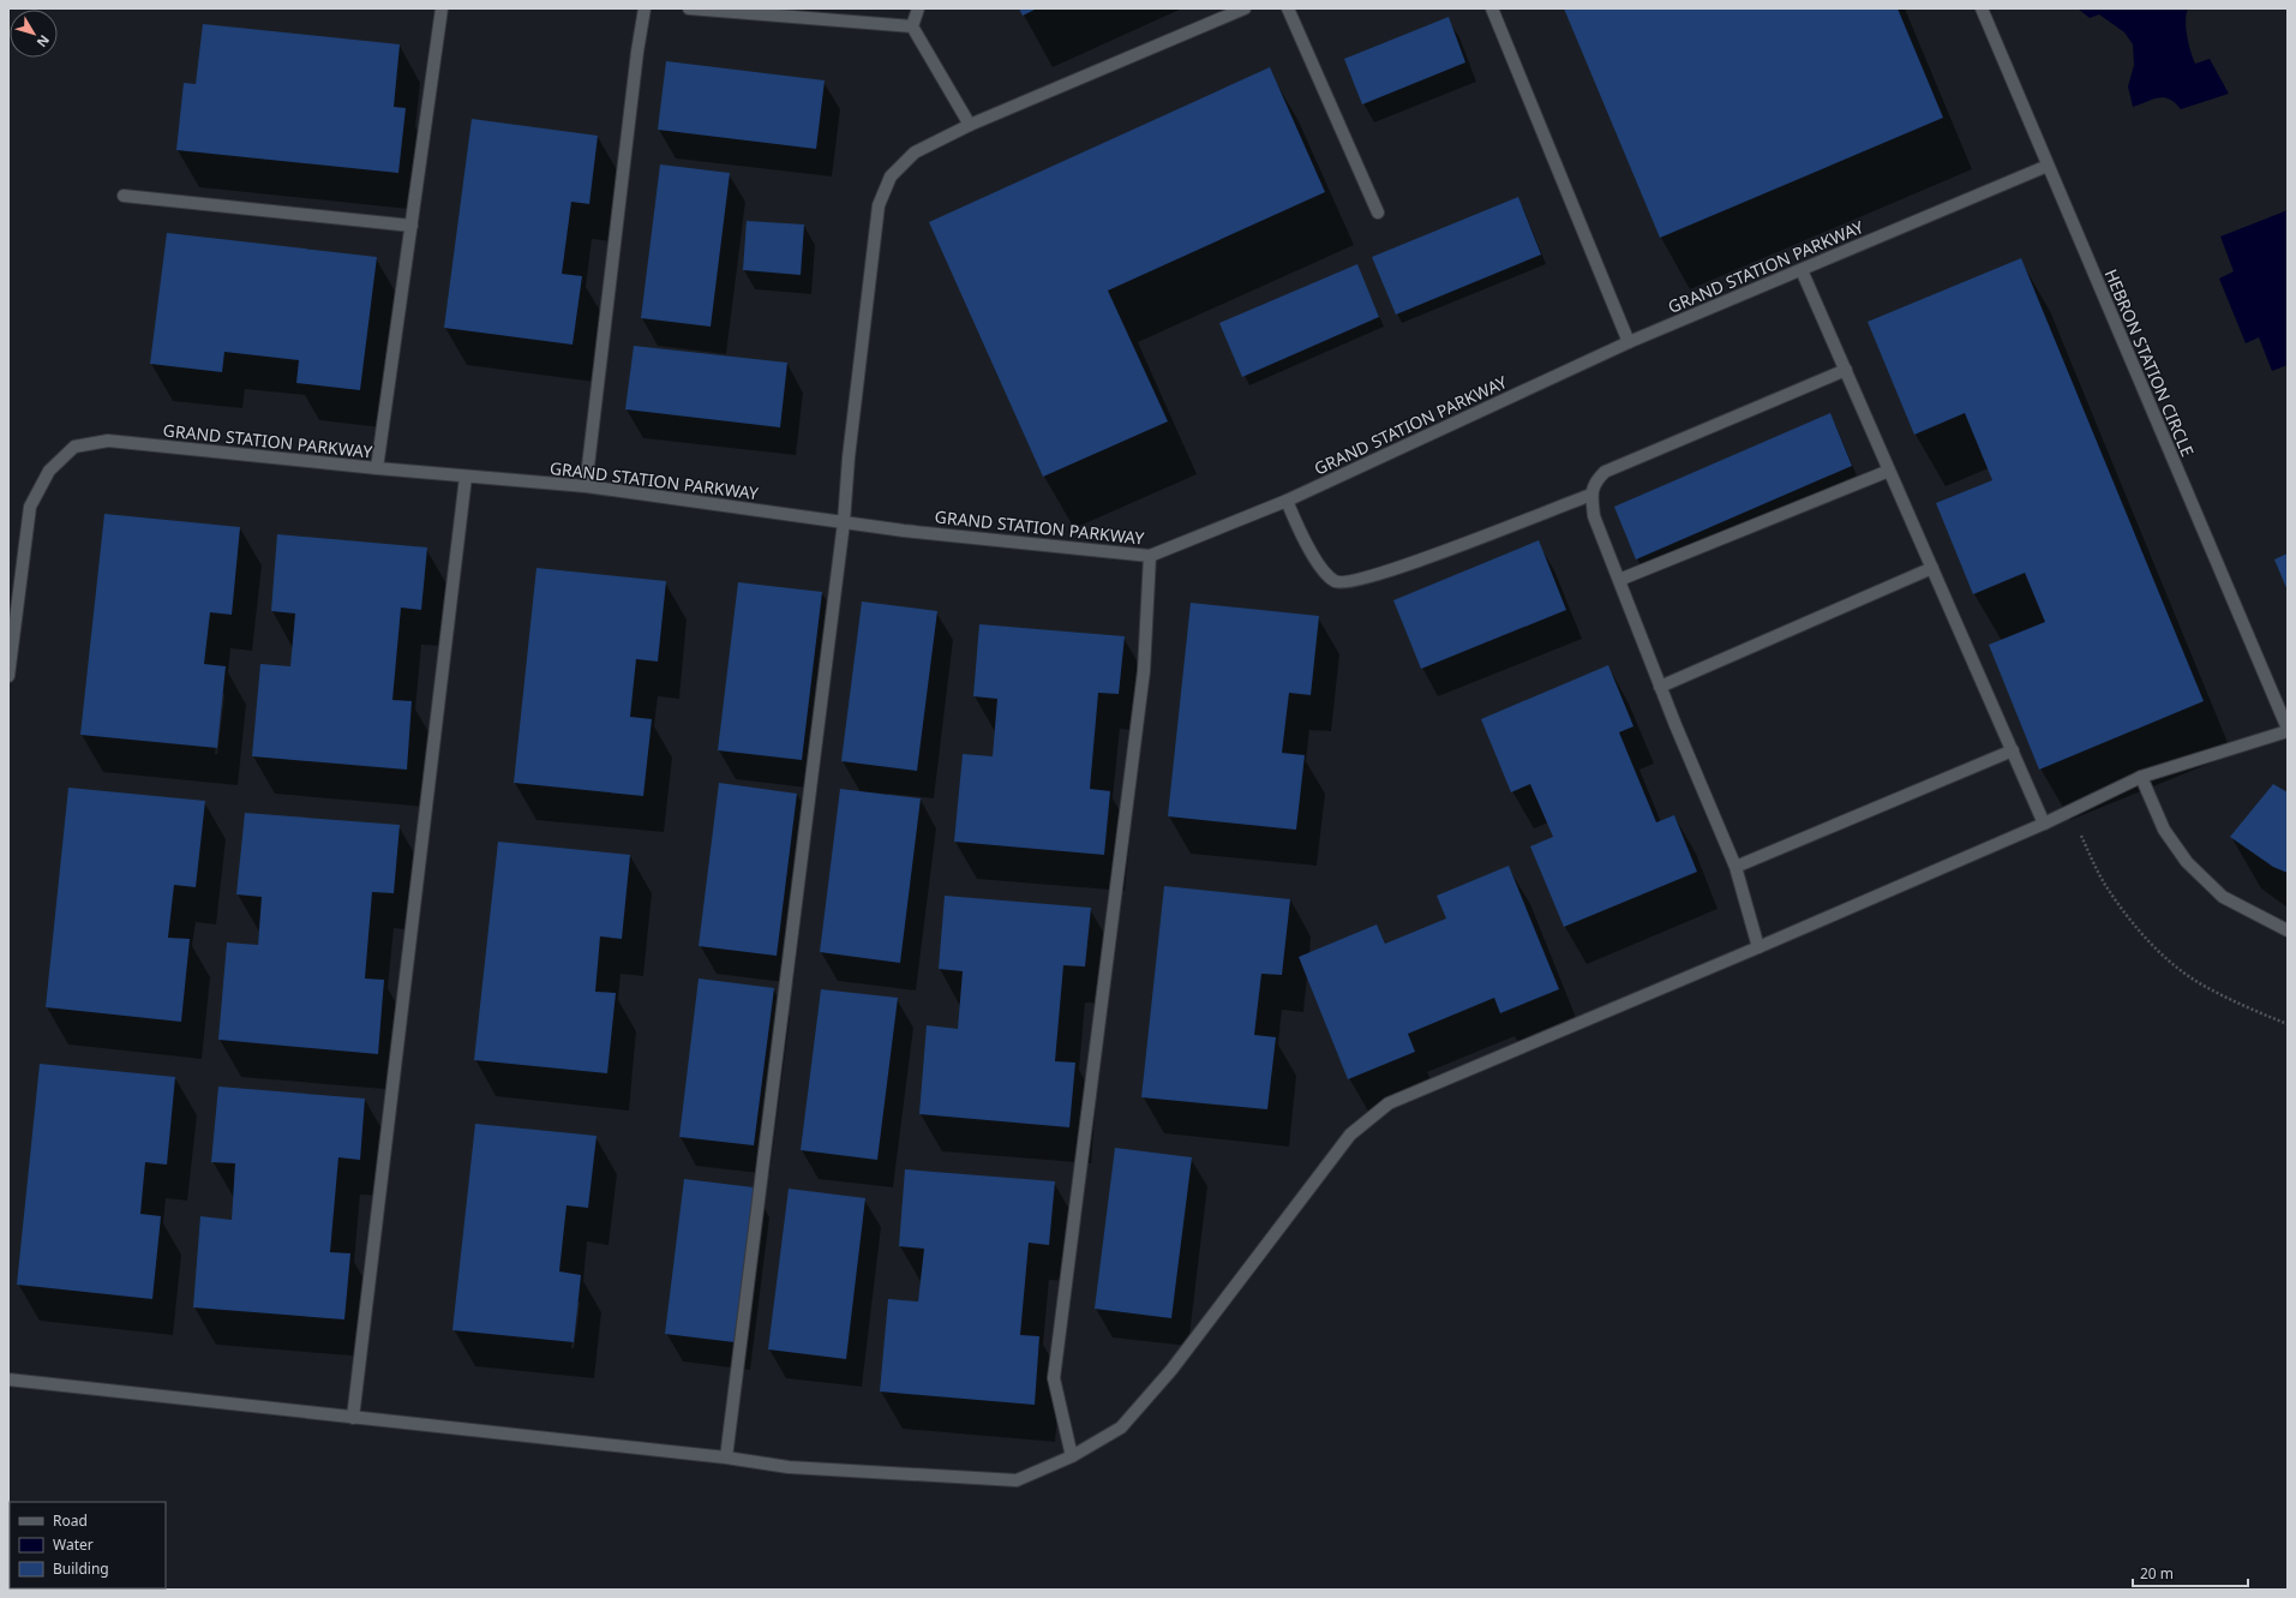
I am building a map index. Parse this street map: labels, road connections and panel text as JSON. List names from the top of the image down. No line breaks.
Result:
{"streets":{"street":["GRAND STATION PARKWAY","HEBRON STATION CIRCLE"]},"crossings":[["GRAND STATION PARKWAY","HEBRON STATION CIRCLE"]],"legend":["Road","Water","Building"],"scale_bar":"20 m","north":"bottom right"}
